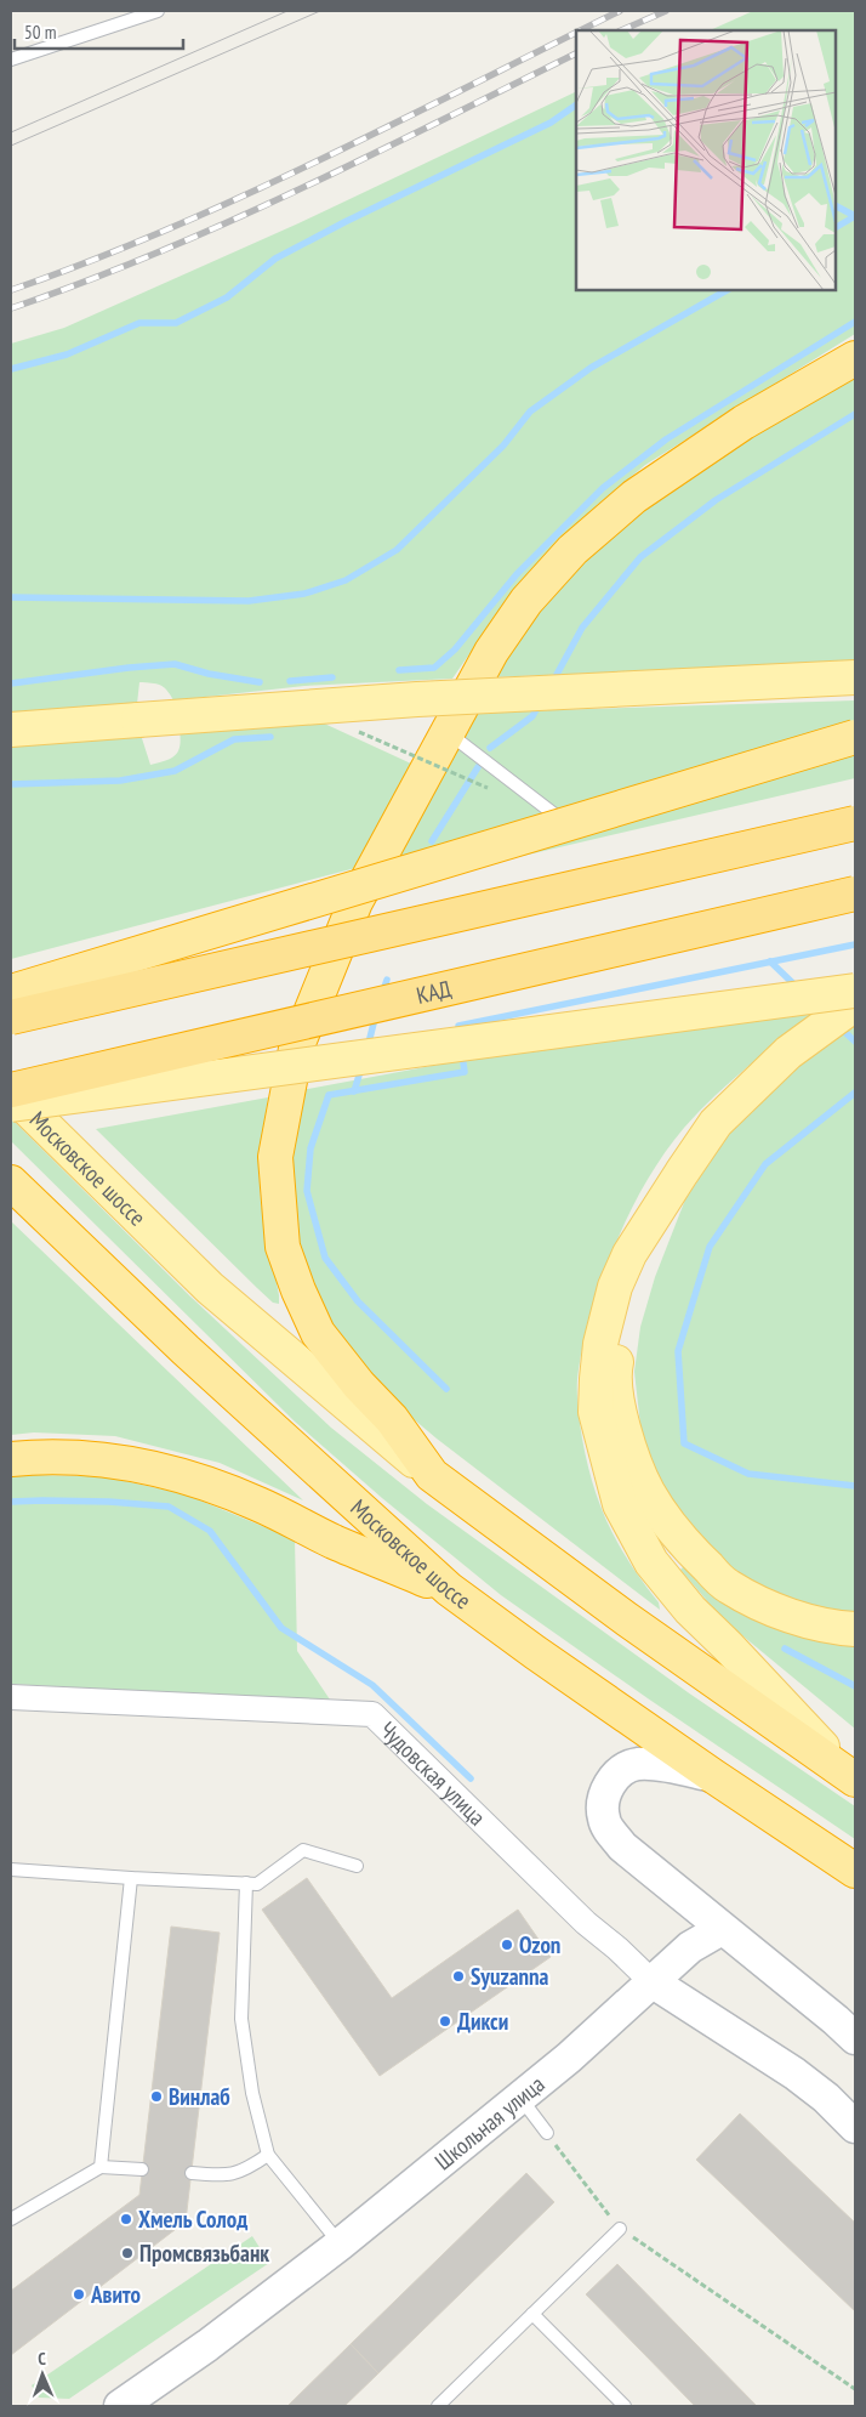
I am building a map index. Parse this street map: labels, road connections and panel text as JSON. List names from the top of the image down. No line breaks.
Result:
{"streets":{"highway":["КАД","Московское шоссе"],"street":["Чудовская улица","Школьная улица"]},"crossings":[["КАД","Московское шоссе"],["Чудовская улица","Школьная улица"]],"places":["Ozon","Syuzanna","Дикси","Винлаб","Хмель Солод","Промсвязьбанк","Авито"],"scale_bar":"50 m","north":"top"}
